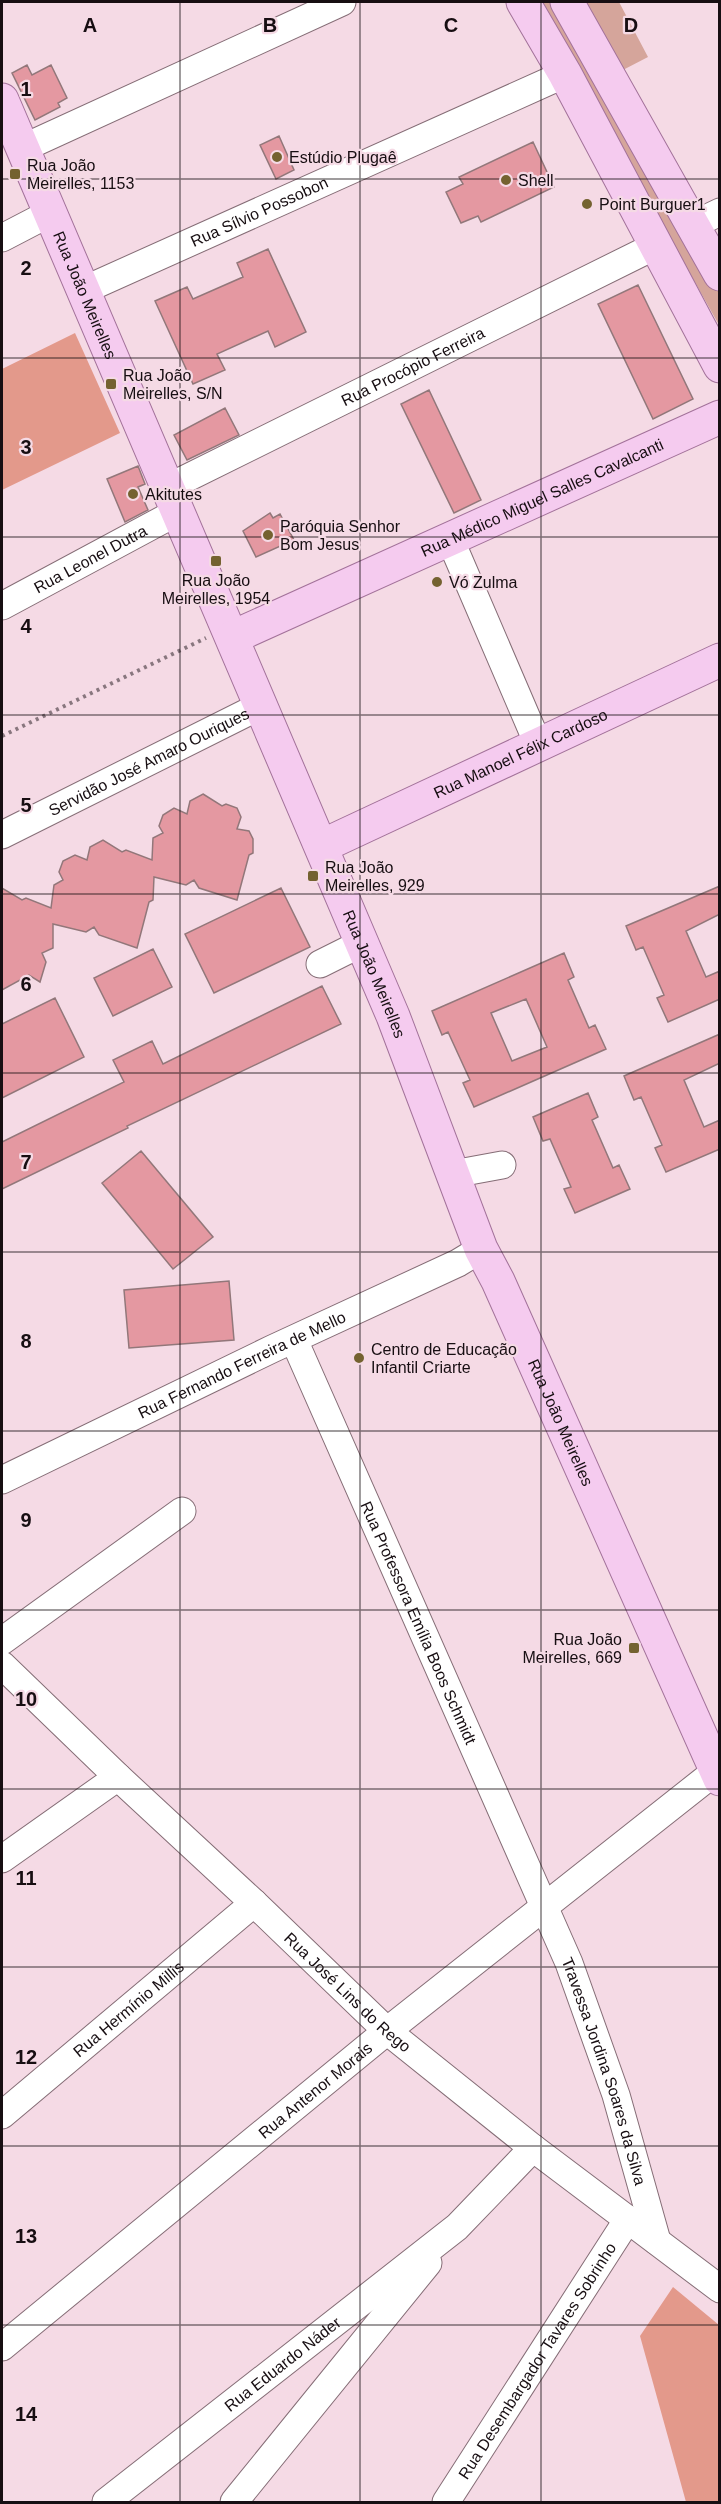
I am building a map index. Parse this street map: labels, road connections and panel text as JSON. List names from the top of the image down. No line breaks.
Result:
{"streets":{"main road":["Rua João Meirelles","Rua Médico Miguel Salles Cavalcanti","Rua Manoel Félix Cardoso"],"street":["Rua Sílvio Possobon","Rua Procópio Ferreira","Rua Leonel Dutra","Servidão José Amaro Ouriques","Rua Fernando Ferreira de Mello","Rua Professora Emília Boos Schmidt","Rua José Lins do Rego","Rua Hermínio Millis","Travessa Jordina Soares da Silva","Rua Antenor Morais","Rua Desembargador Tavares Sobrinho","Rua Eduardo Náder"]},"crossings":[["Rua Sílvio Possobon","Rua João Meirelles"],["Rua João Meirelles","Rua Procópio Ferreira"],["Rua João Meirelles","Rua Médico Miguel Salles Cavalcanti"],["Rua João Meirelles","Rua Leonel Dutra"],["Rua João Meirelles","Rua Manoel Félix Cardoso"],["Rua João Meirelles","Servidão José Amaro Ouriques"],["Rua João Meirelles","Rua Fernando Ferreira de Mello"],["Rua João Meirelles","Rua Antenor Morais"],["Rua Procópio Ferreira","Rua Leonel Dutra"],["Rua Fernando Ferreira de Mello","Rua Professora Emília Boos Schmidt"],["Rua Professora Emília Boos Schmidt","Travessa Jordina Soares da Silva"],["Rua Professora Emília Boos Schmidt","Rua Antenor Morais"],["Rua José Lins do Rego","Rua Hermínio Millis"],["Rua José Lins do Rego","Travessa Jordina Soares da Silva"],["Rua José Lins do Rego","Rua Antenor Morais"],["Rua José Lins do Rego","Rua Desembargador Tavares Sobrinho"],["Rua José Lins do Rego","Rua Eduardo Náder"],["Travessa Jordina Soares da Silva","Rua Antenor Morais"]],"places":{"other":["Estúdio Plugaê","Shell","Point Burguer1","Akitutes","Paróquia Senhor Bom Jesus","Vó Zulma","Centro de Educação Infantil Criarte"],"transit":["Rua João Meirelles, 1153","Rua João Meirelles, S/N","Rua João Meirelles, 1954","Rua João Meirelles, 929","Rua João Meirelles, 669"]},"grid":{"columns":["A","B","C","D"],"rows":["1","2","3","4","5","6","7","8","9","10","11","12","13","14"]}}
